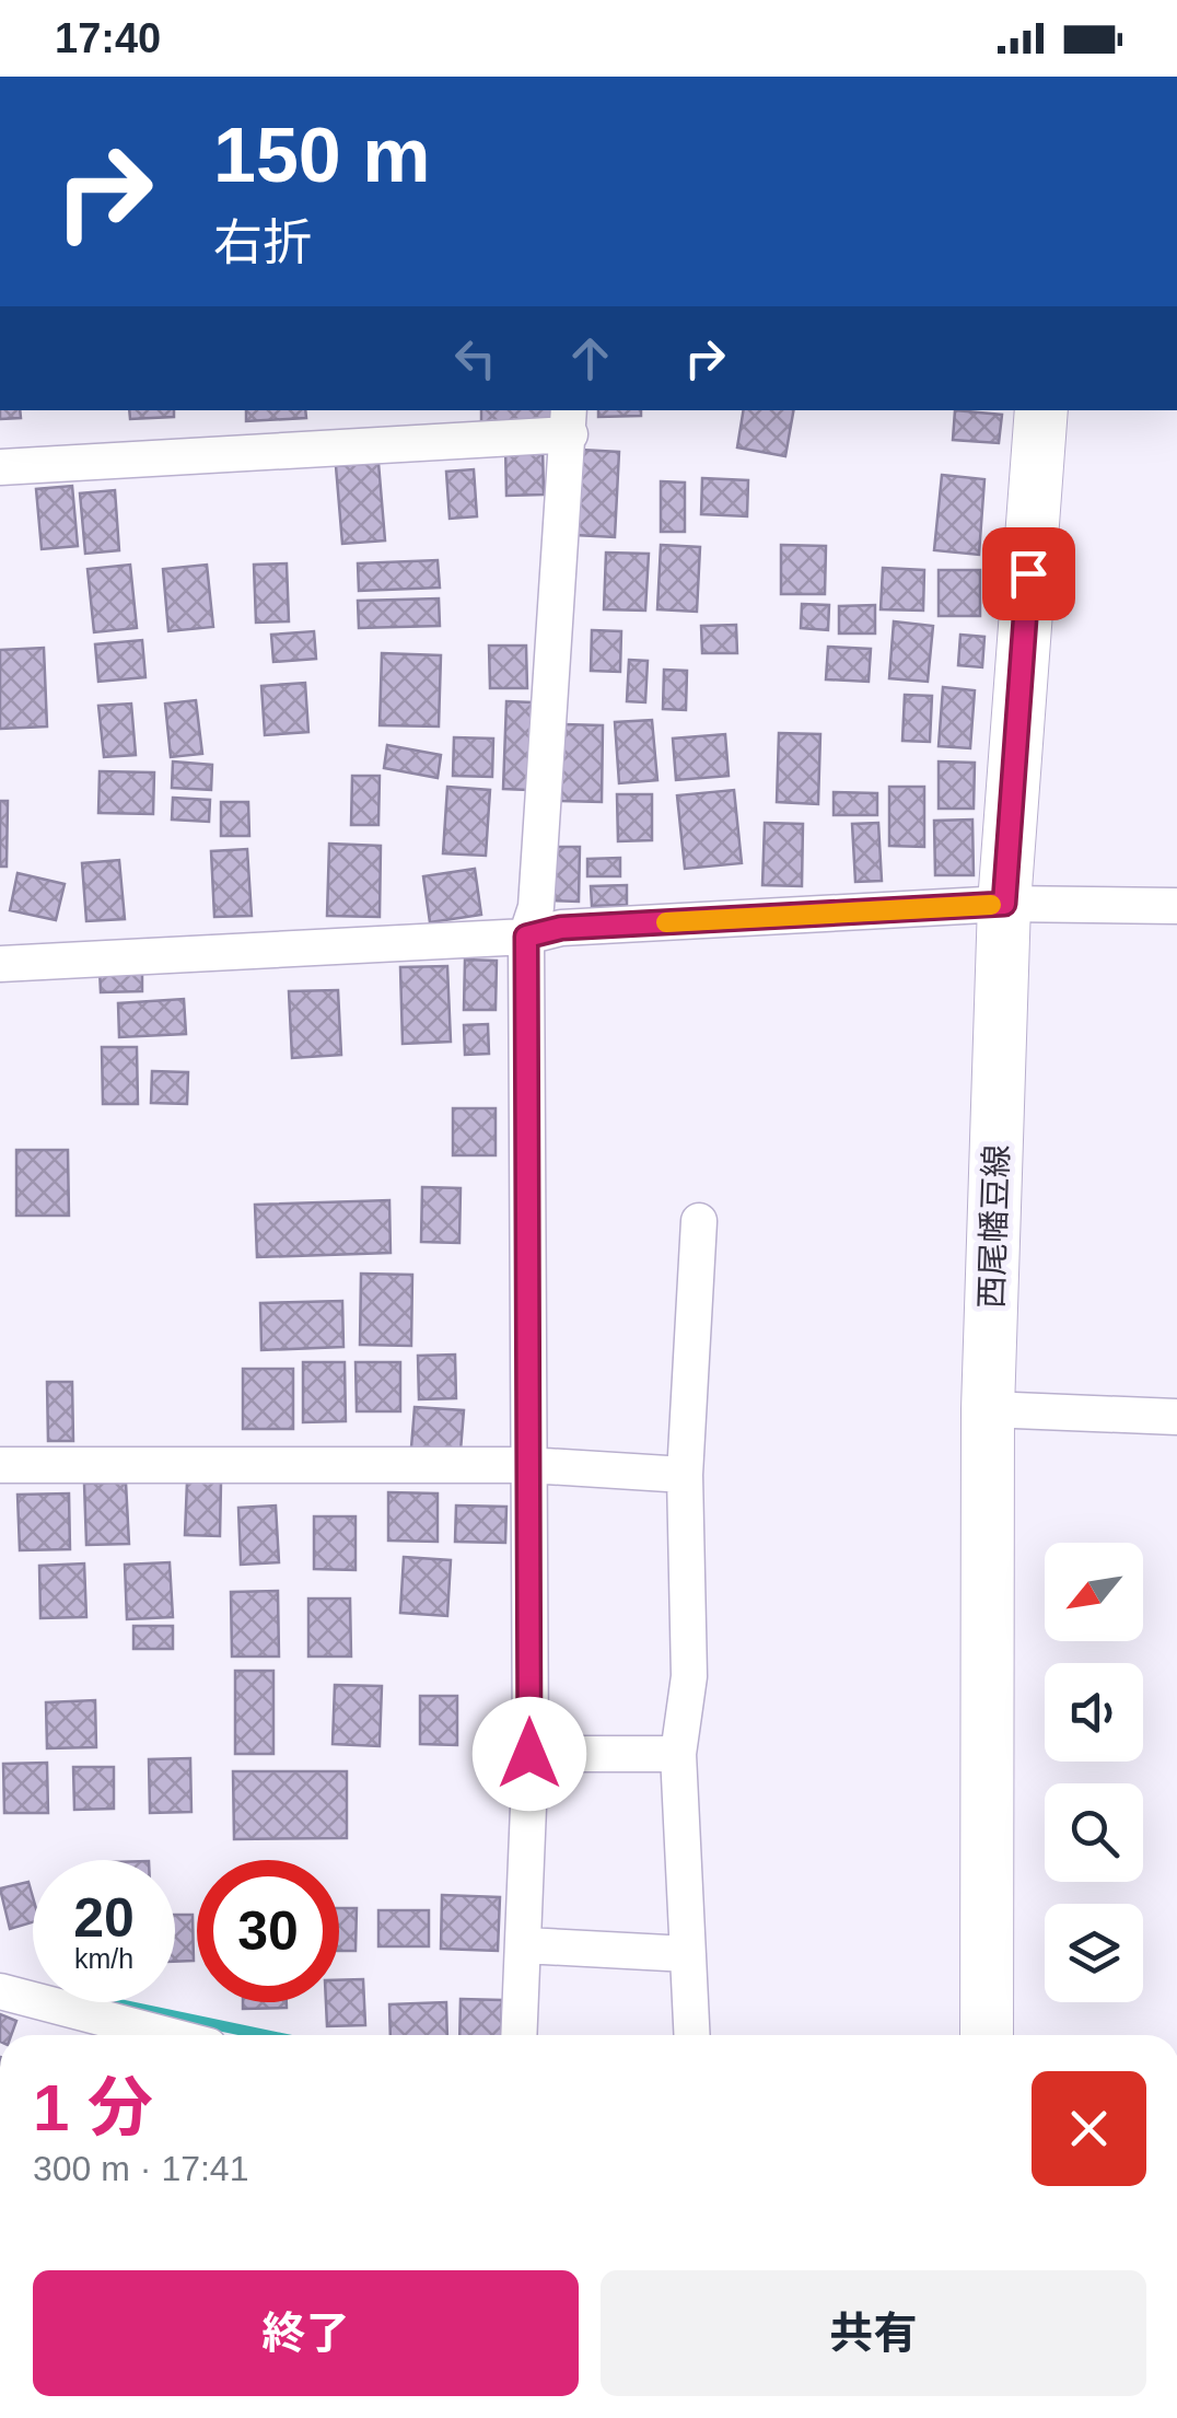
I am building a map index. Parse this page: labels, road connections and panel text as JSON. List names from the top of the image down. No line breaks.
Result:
{"streets":{"main road":["西尾幡豆線"]},"north":"bottom left","page":{"status":"17:40","turn":["150 m","右折"],"speed":"20 km/h","limit":"30","heading":["1 分","300 m · 17:41"],"buttons":["終了","共有"]}}
